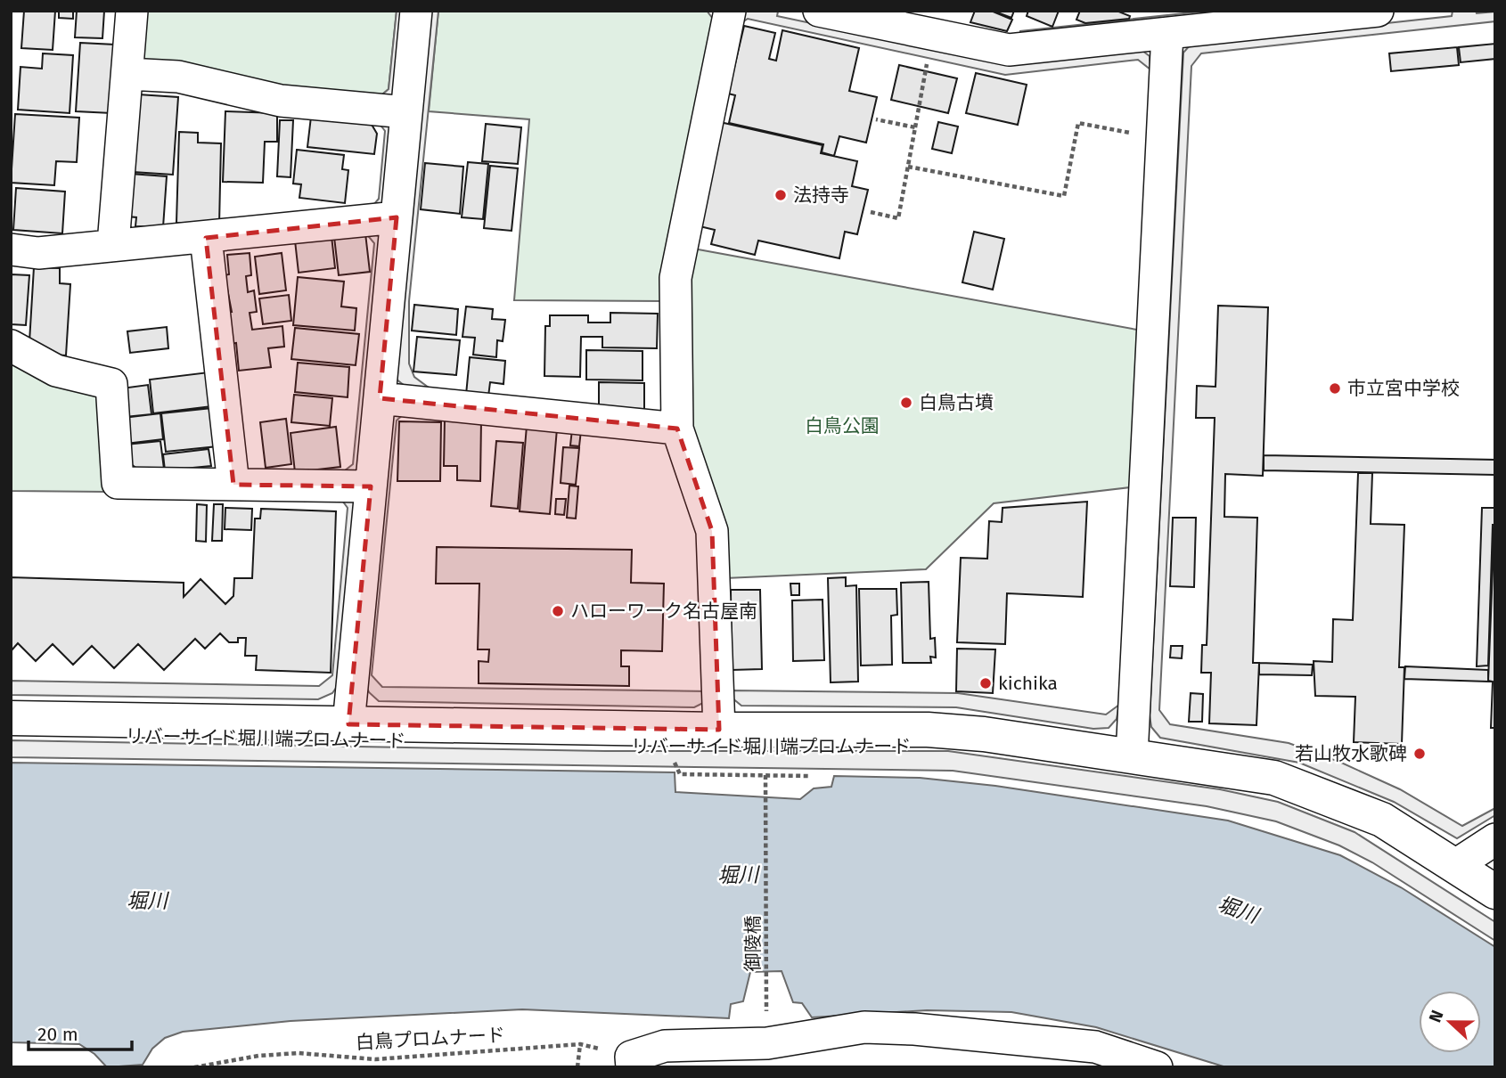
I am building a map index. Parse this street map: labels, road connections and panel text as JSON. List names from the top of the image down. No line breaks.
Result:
{"streets":{"path":["リバーサイド堀川端プロムナード","御陵橋","白鳥プロムナード"]},"crossings":[["リバーサイド堀川端プロムナード","御陵橋"]],"water":["堀川"],"parks":["白鳥公園"],"places":["法持寺","市立宮中学校","白鳥古墳","ハローワーク名古屋南","kichika","若山牧水歌碑"],"scale_bar":"20 m","north":"left"}
